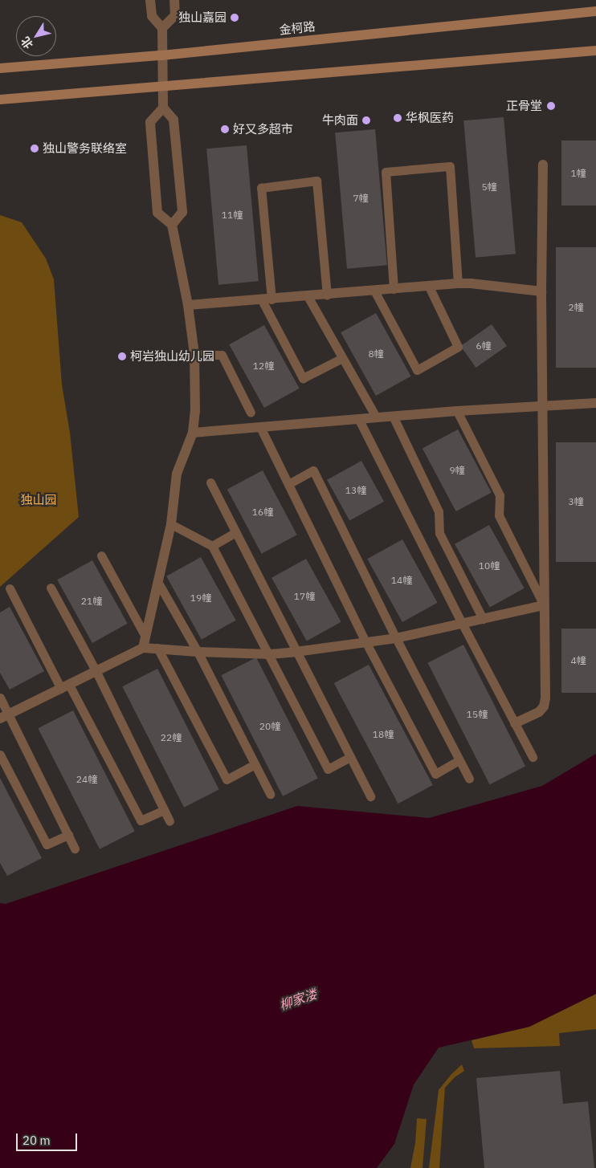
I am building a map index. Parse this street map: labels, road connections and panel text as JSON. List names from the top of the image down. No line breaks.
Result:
{"streets":{"main road":["金柯路"]},"water":["柳家溇"],"parks":["独山园"],"places":["独山嘉园","正骨堂","华枫医药","牛肉面","好又多超市","独山警务联络室","柯岩独山幼儿园"],"house_numbers":["1幢","5幢","7幢","11幢","2幢","6幢","8幢","12幢","9幢","13幢","3幢","16幢","10幢","14幢","17幢","19幢","21幢","4幢","15幢","20幢","18幢","22幢","24幢"],"scale_bar":"20 m","north":"bottom left"}
